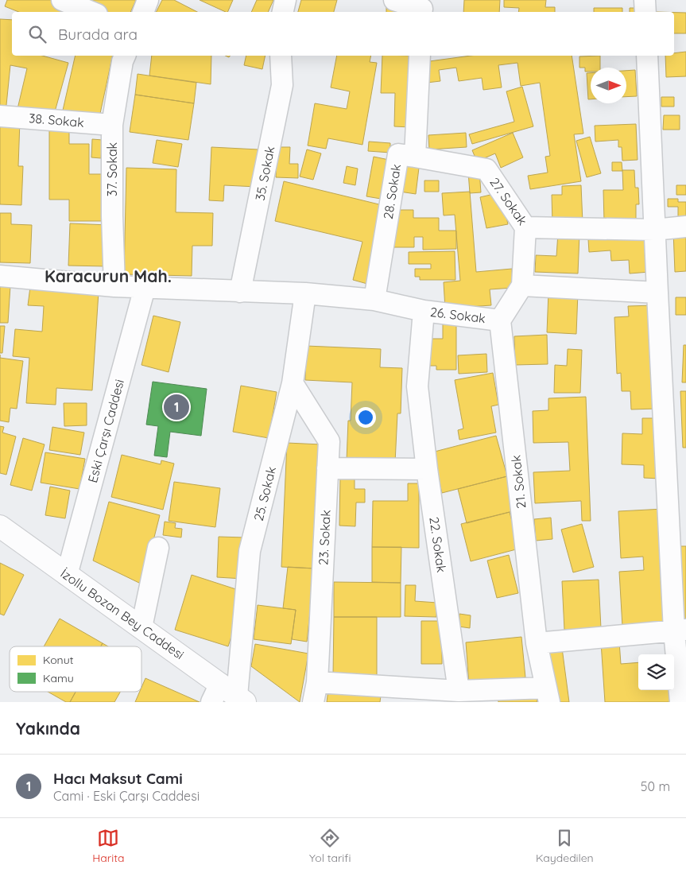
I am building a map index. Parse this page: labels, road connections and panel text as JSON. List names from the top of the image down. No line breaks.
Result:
{"streets":{"main road":["İzollu Bozan Bey Caddesi"],"street":["38. Sokak","37. Sokak","35. Sokak","28. Sokak","27. Sokak","26. Sokak","Eski Çarşı Caddesi","21. Sokak","25. Sokak","23. Sokak","22. Sokak"]},"crossings":[["38. Sokak","37. Sokak"],["37. Sokak","26. Sokak"],["35. Sokak","26. Sokak"],["28. Sokak","27. Sokak"],["28. Sokak","26. Sokak"],["26. Sokak","Eski Çarşı Caddesi"],["26. Sokak","21. Sokak"],["26. Sokak","25. Sokak"],["26. Sokak","22. Sokak"],["Eski Çarşı Caddesi","İzollu Bozan Bey Caddesi"],["25. Sokak","23. Sokak"],["25. Sokak","İzollu Bozan Bey Caddesi"]],"districts":["Karacurun Mah."],"legend":["Konut","Kamu"],"north":"right","page":{"search":"Burada ara","pins":"1","heading":"Yakında","list":[{"mark":"1","name":"Hacı Maksut Cami","note":"Cami · Eski Çarşı Caddesi","value":"50 m"}],"nav":["Harita","Yol tarifi","Kaydedilen"]}}
